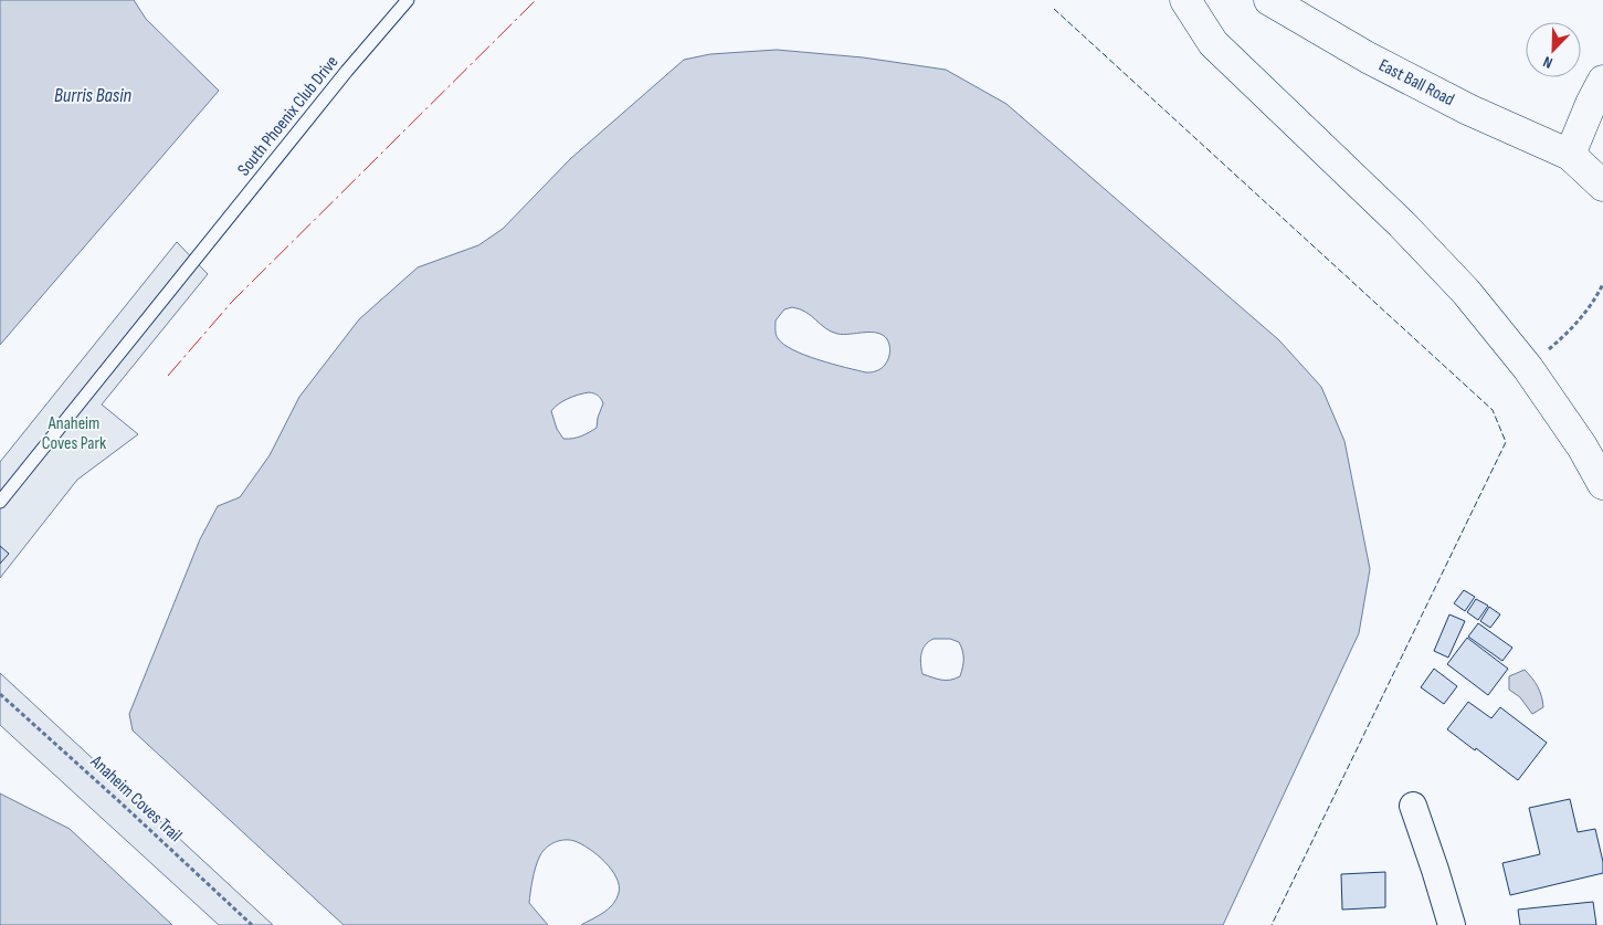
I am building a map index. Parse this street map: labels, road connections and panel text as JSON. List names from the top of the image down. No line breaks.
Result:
{"streets":{"main road":["East Ball Road"],"lane":["South Phoenix Club Drive"],"path":["Anaheim Coves Trail"]},"water":["Burris Basin"],"parks":["Anaheim Coves Park"],"north":"bottom left"}
